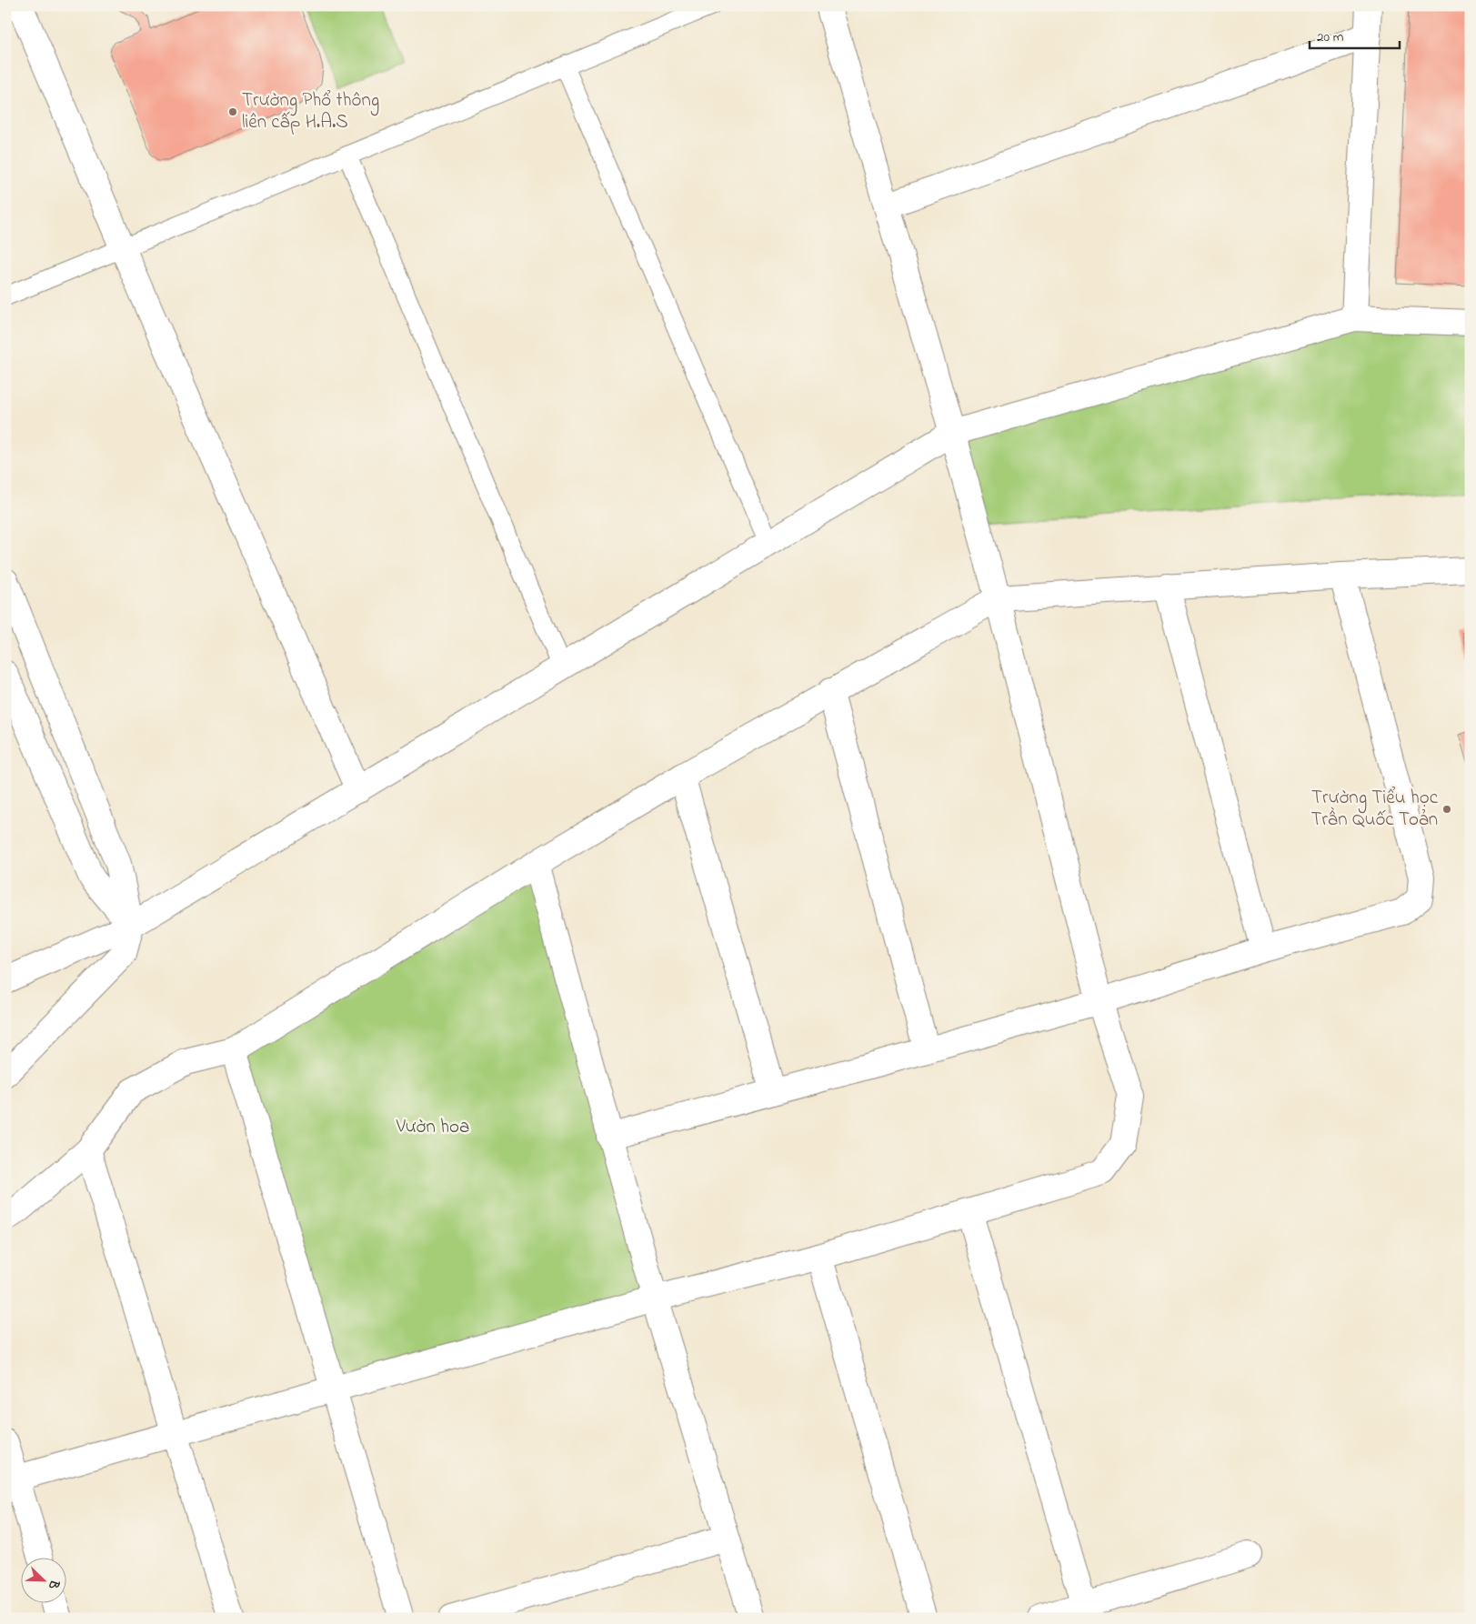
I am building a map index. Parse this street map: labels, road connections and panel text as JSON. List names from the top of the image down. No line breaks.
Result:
{"parks":["Vườn hoa"],"places":["Trường Phổ thông liên cấp H.A.S","Trường Tiểu học Trần Quốc Toản"],"scale_bar":"20 m","north":"bottom right"}
